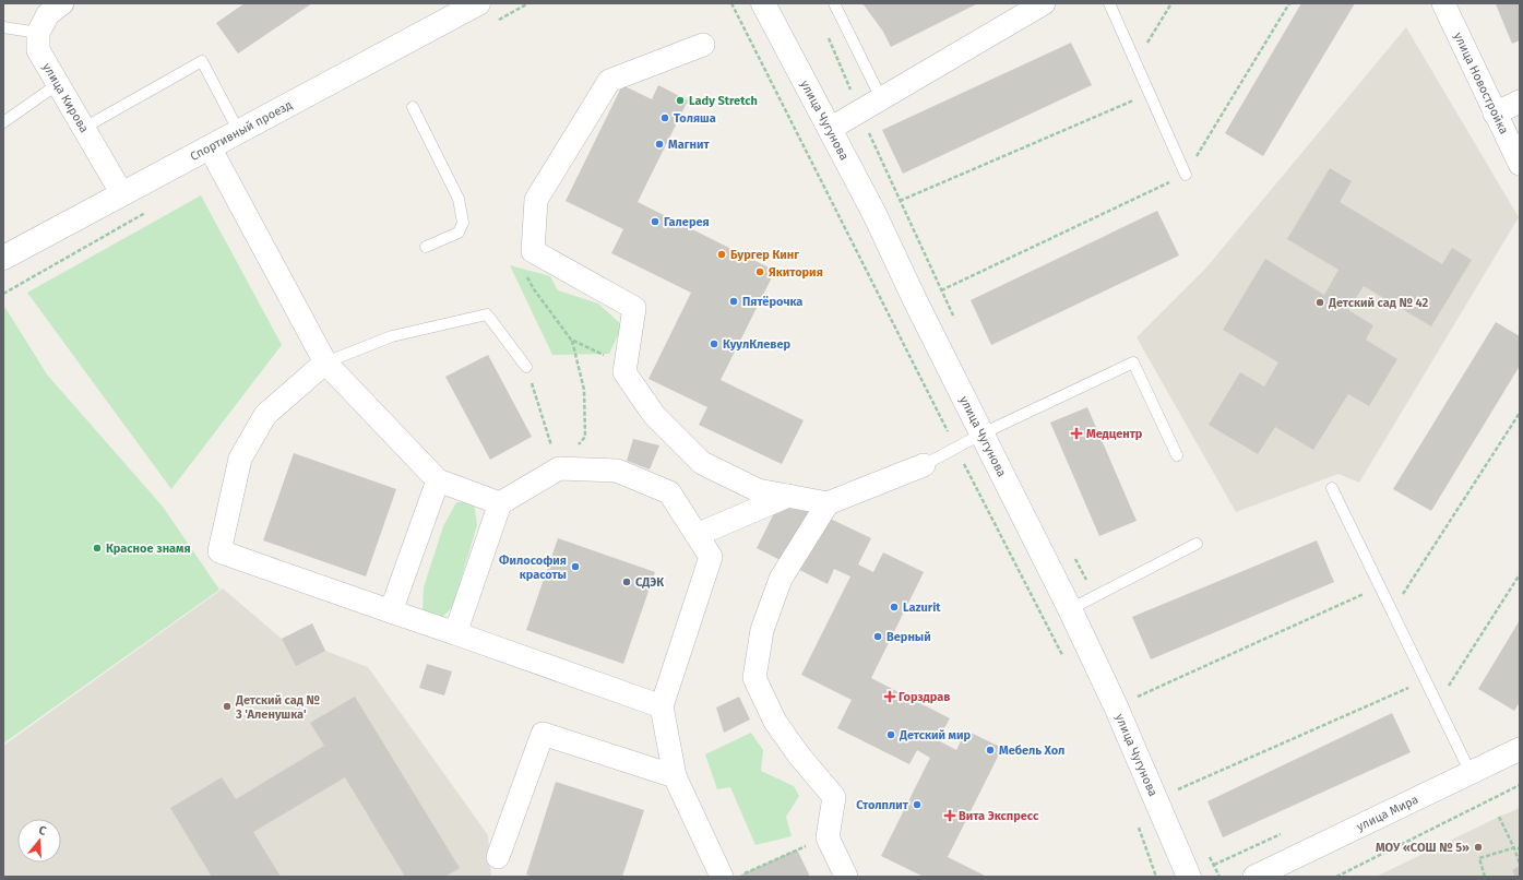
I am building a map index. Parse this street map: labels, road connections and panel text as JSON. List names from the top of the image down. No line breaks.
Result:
{"streets":{"main road":["улица Чугунова","Спортивный проезд"],"street":["улица Новостройка","улица Кирова","улица Мира"]},"crossings":[["улица Кирова","Спортивный проезд"]],"places":{"other":["Lady Stretch","Толяша","Магнит","Галерея","Бургер Кинг","Якитория","Пятёрочка","Детский сад № 42","КуулКлевер","Красное знамя","Философия красоты","СДЭК","Lazurit","Верный","Детский сад № 3 'Аленушка'","Детский мир","Мебель Хол","Столплит","МОУ «СОШ № 5»"],"health":["Медцентр","Горздрав","Вита Экспресс"]},"north":"top"}
